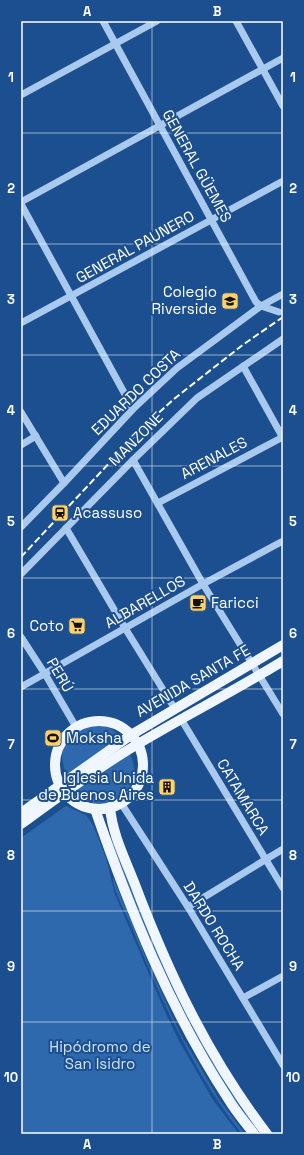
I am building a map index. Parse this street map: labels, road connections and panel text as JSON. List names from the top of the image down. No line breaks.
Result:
{"streets":{"main road":["AVENIDA SANTA FE"],"street":["GENERAL GÜEMES","GENERAL PAUNERO","EDUARDO COSTA","MANZONE","ARENALES","ALBARELLOS","PERÚ","CATAMARCA","DARDO ROCHA"]},"crossings":[["GENERAL GÜEMES","GENERAL PAUNERO"],["GENERAL GÜEMES","EDUARDO COSTA"],["ALBARELLOS","PERÚ"],["AVENIDA SANTA FE","CATAMARCA"]],"parks":["Hipódromo de San Isidro"],"places":{"school or university":["Colegio Riverside"],"station":["Acassuso"],"cafe":["Faricci"],"supermarket":["Coto"],"sports":["Moksha"],"building":["Iglesia Unida de Buenos Aires"]},"grid":{"columns":["A","B"],"rows":["1","2","3","4","5","6","7","8","9","10"]}}
